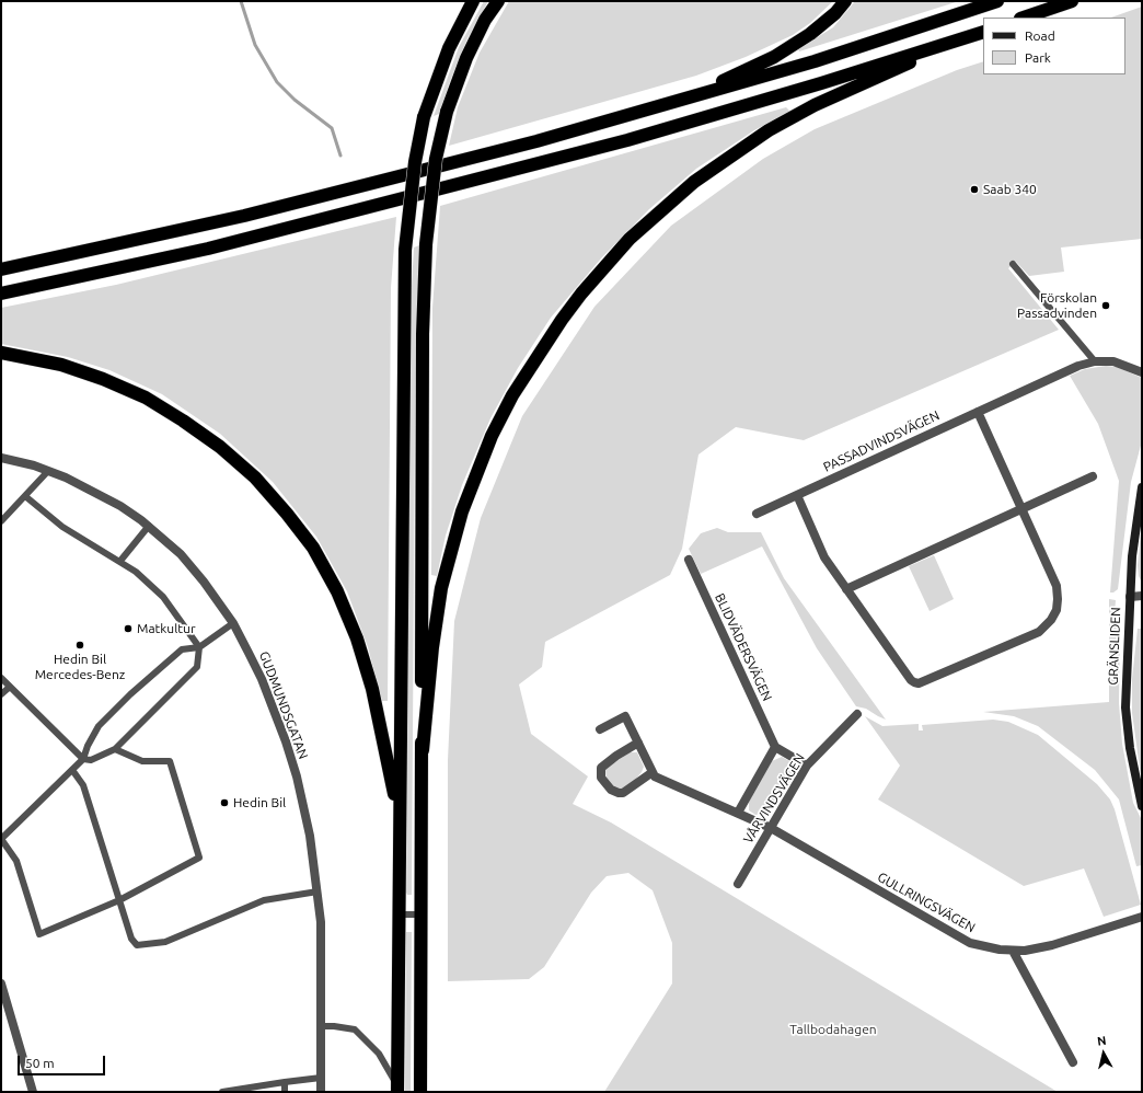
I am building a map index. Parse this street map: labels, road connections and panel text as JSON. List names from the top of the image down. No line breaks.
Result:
{"streets":{"street":["PASSADVINDSVÄGEN","GRÄNSLIDEN","BLIDVÄDERSVÄGEN","GUDMUNDSGATAN","VÅRVINDSVÄGEN","GULLRINGSVÄGEN"]},"crossings":[["VÅRVINDSVÄGEN","GULLRINGSVÄGEN"]],"parks":["Tallbodahagen"],"places":["Saab 340","Förskolan Passadvinden","Matkultur","Hedin Bil Mercedes-Benz","Hedin Bil"],"legend":["Road","Park"],"scale_bar":"50 m","north":"top"}
